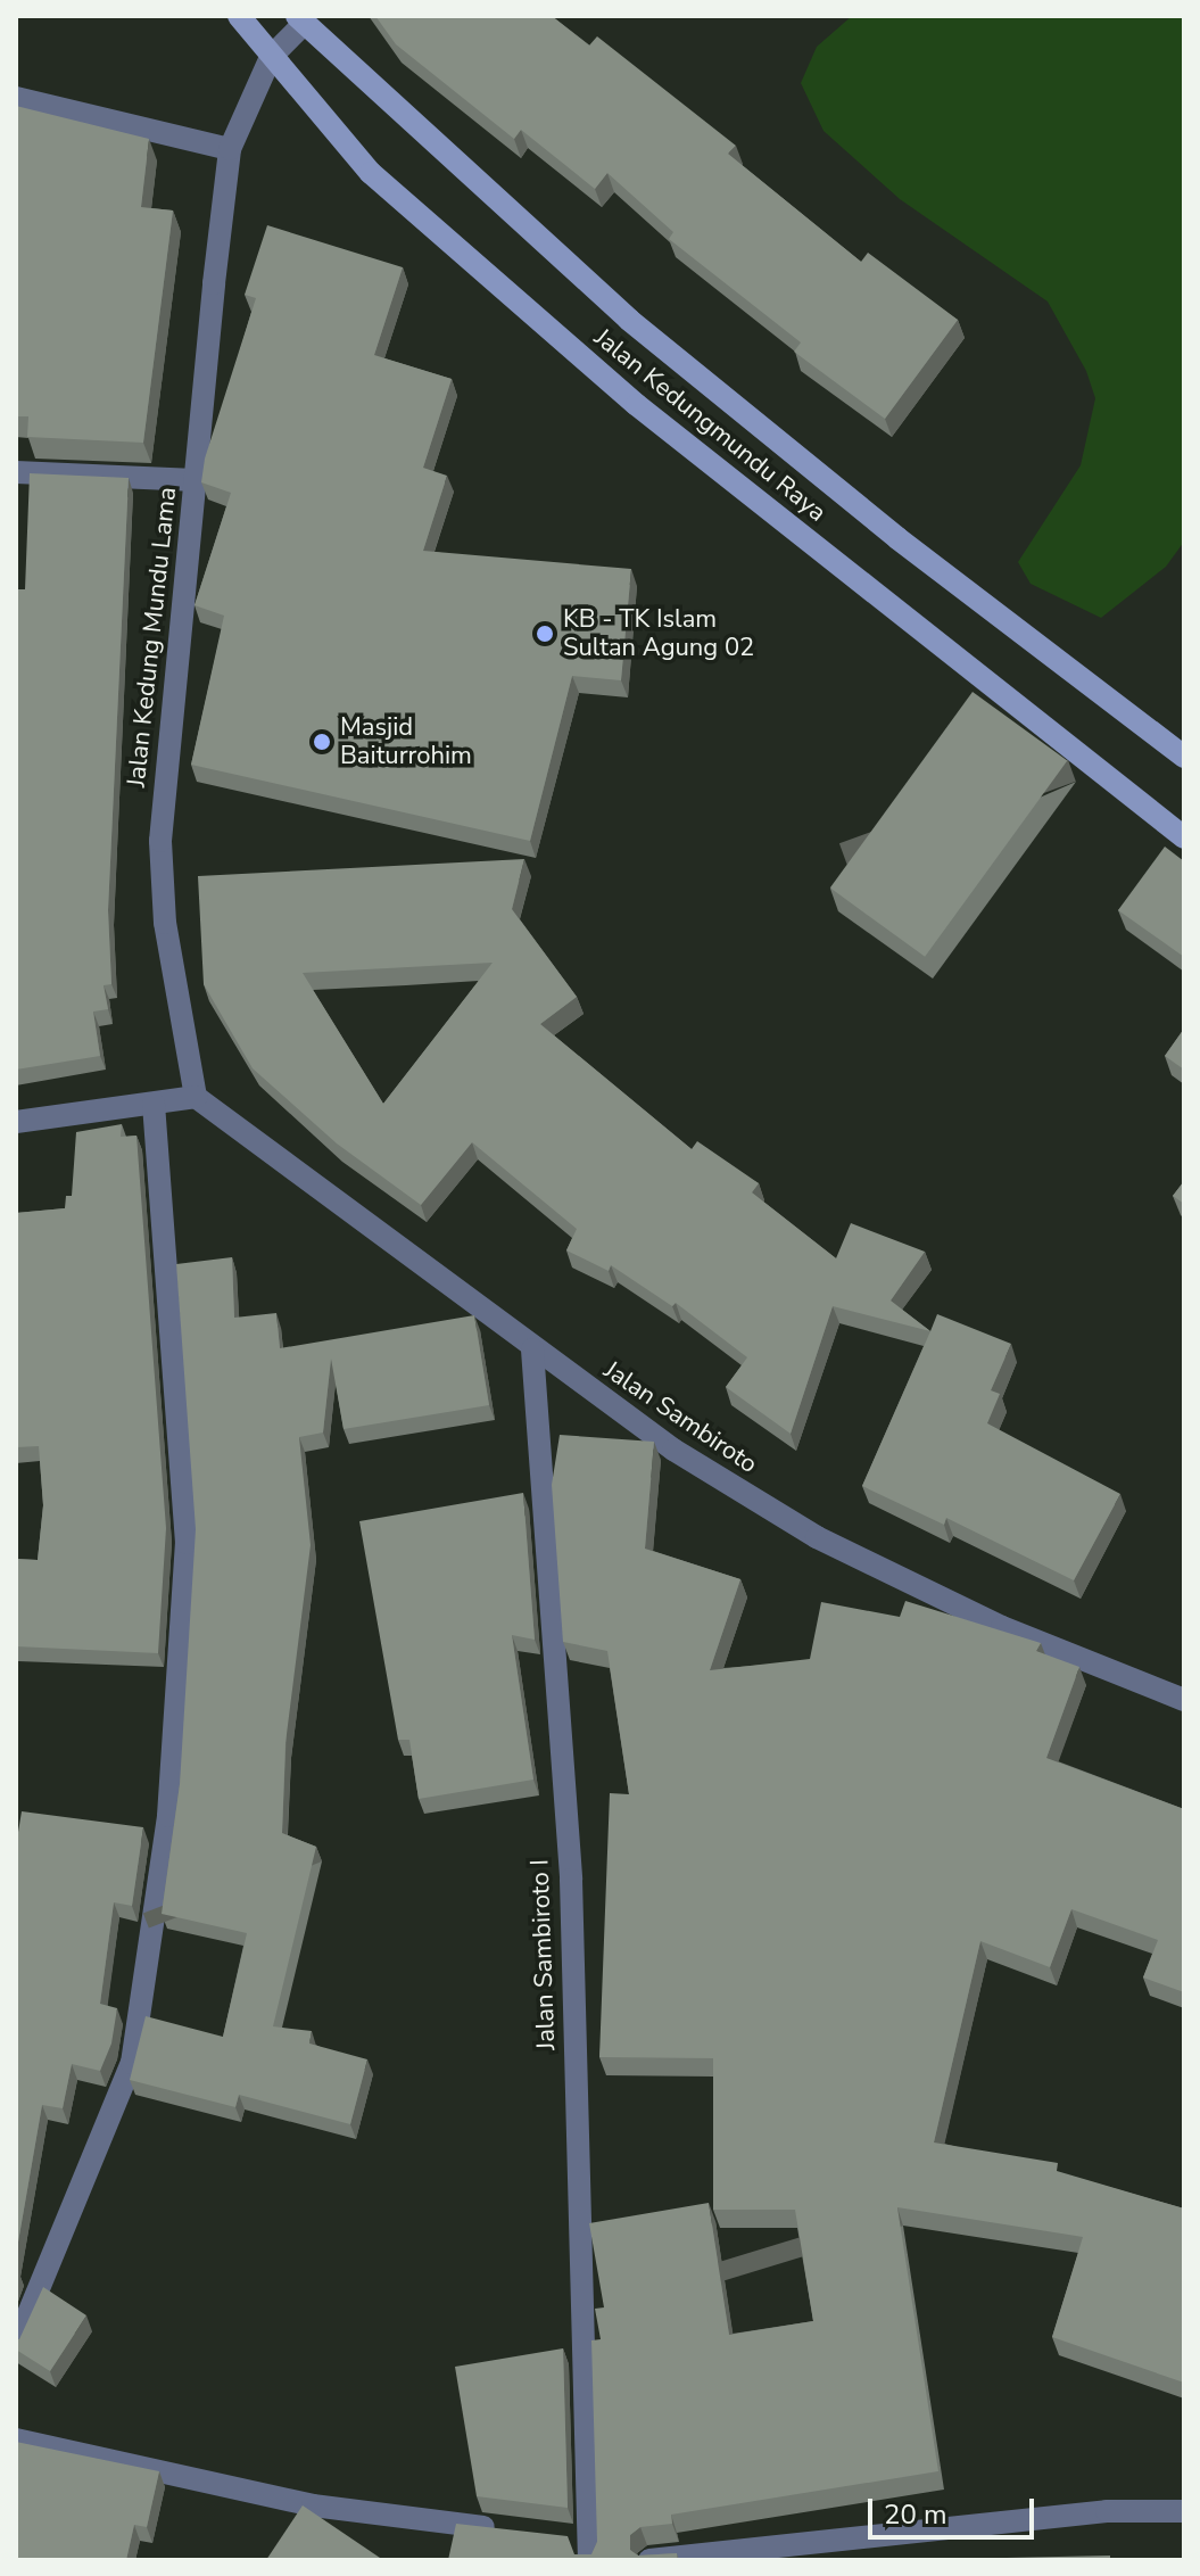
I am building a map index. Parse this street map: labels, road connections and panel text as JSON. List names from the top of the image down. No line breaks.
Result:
{"streets":{"main road":["Jalan Kedungmundu Raya"],"street":["Jalan Kedung Mundu Lama","Jalan Sambiroto","Jalan Sambiroto I"]},"crossings":[["Jalan Kedungmundu Raya","Jalan Kedung Mundu Lama"],["Jalan Kedung Mundu Lama","Jalan Sambiroto"],["Jalan Sambiroto","Jalan Sambiroto I"]],"places":["KB - TK Islam Sultan Agung 02","Masjid Baiturrohim"],"scale_bar":"20 m"}
